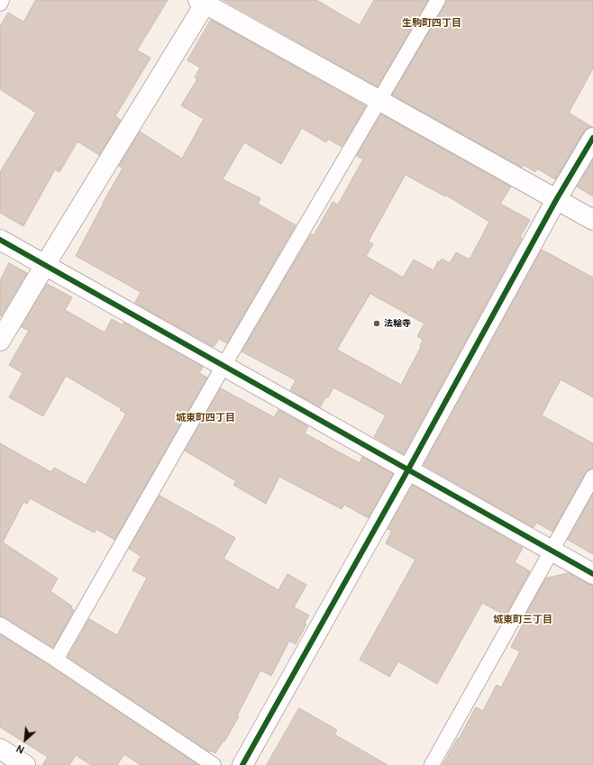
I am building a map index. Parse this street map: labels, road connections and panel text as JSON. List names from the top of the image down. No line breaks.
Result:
{"districts":["生駒町四丁目","城東町四丁目","城東町三丁目"],"places":["法輪寺"],"north":"bottom left"}
